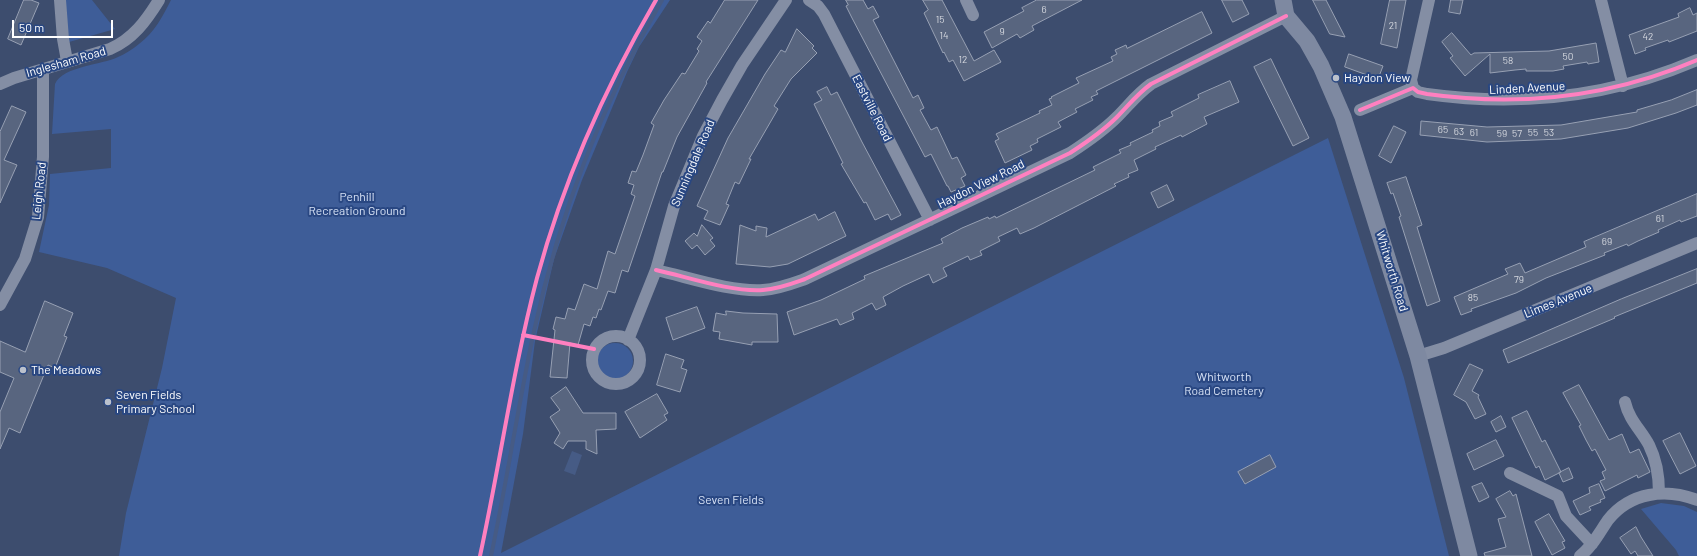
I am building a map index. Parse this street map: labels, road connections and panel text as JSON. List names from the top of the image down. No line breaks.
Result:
{"streets":{"main road":["Whitworth Road"],"street":["Inglesham Road","Linden Avenue","Eastville Road","Sunningdale Road","Haydon View Road","Leigh Road","Limes Avenue"]},"crossings":[["Inglesham Road","Leigh Road"],["Eastville Road","Haydon View Road"],["Sunningdale Road","Haydon View Road"],["Haydon View Road","Whitworth Road"],["Whitworth Road","Limes Avenue"]],"parks":["Penhill Recreation Ground","Whitworth Road Cemetery","Seven Fields"],"places":["Haydon View","The Meadows","Seven Fields Primary School"],"house_numbers":["6","15","21","9","14","42","50","12","58","65","63","61","55","53","59","57","61","69","79","85"],"scale_bar":"50 m"}
